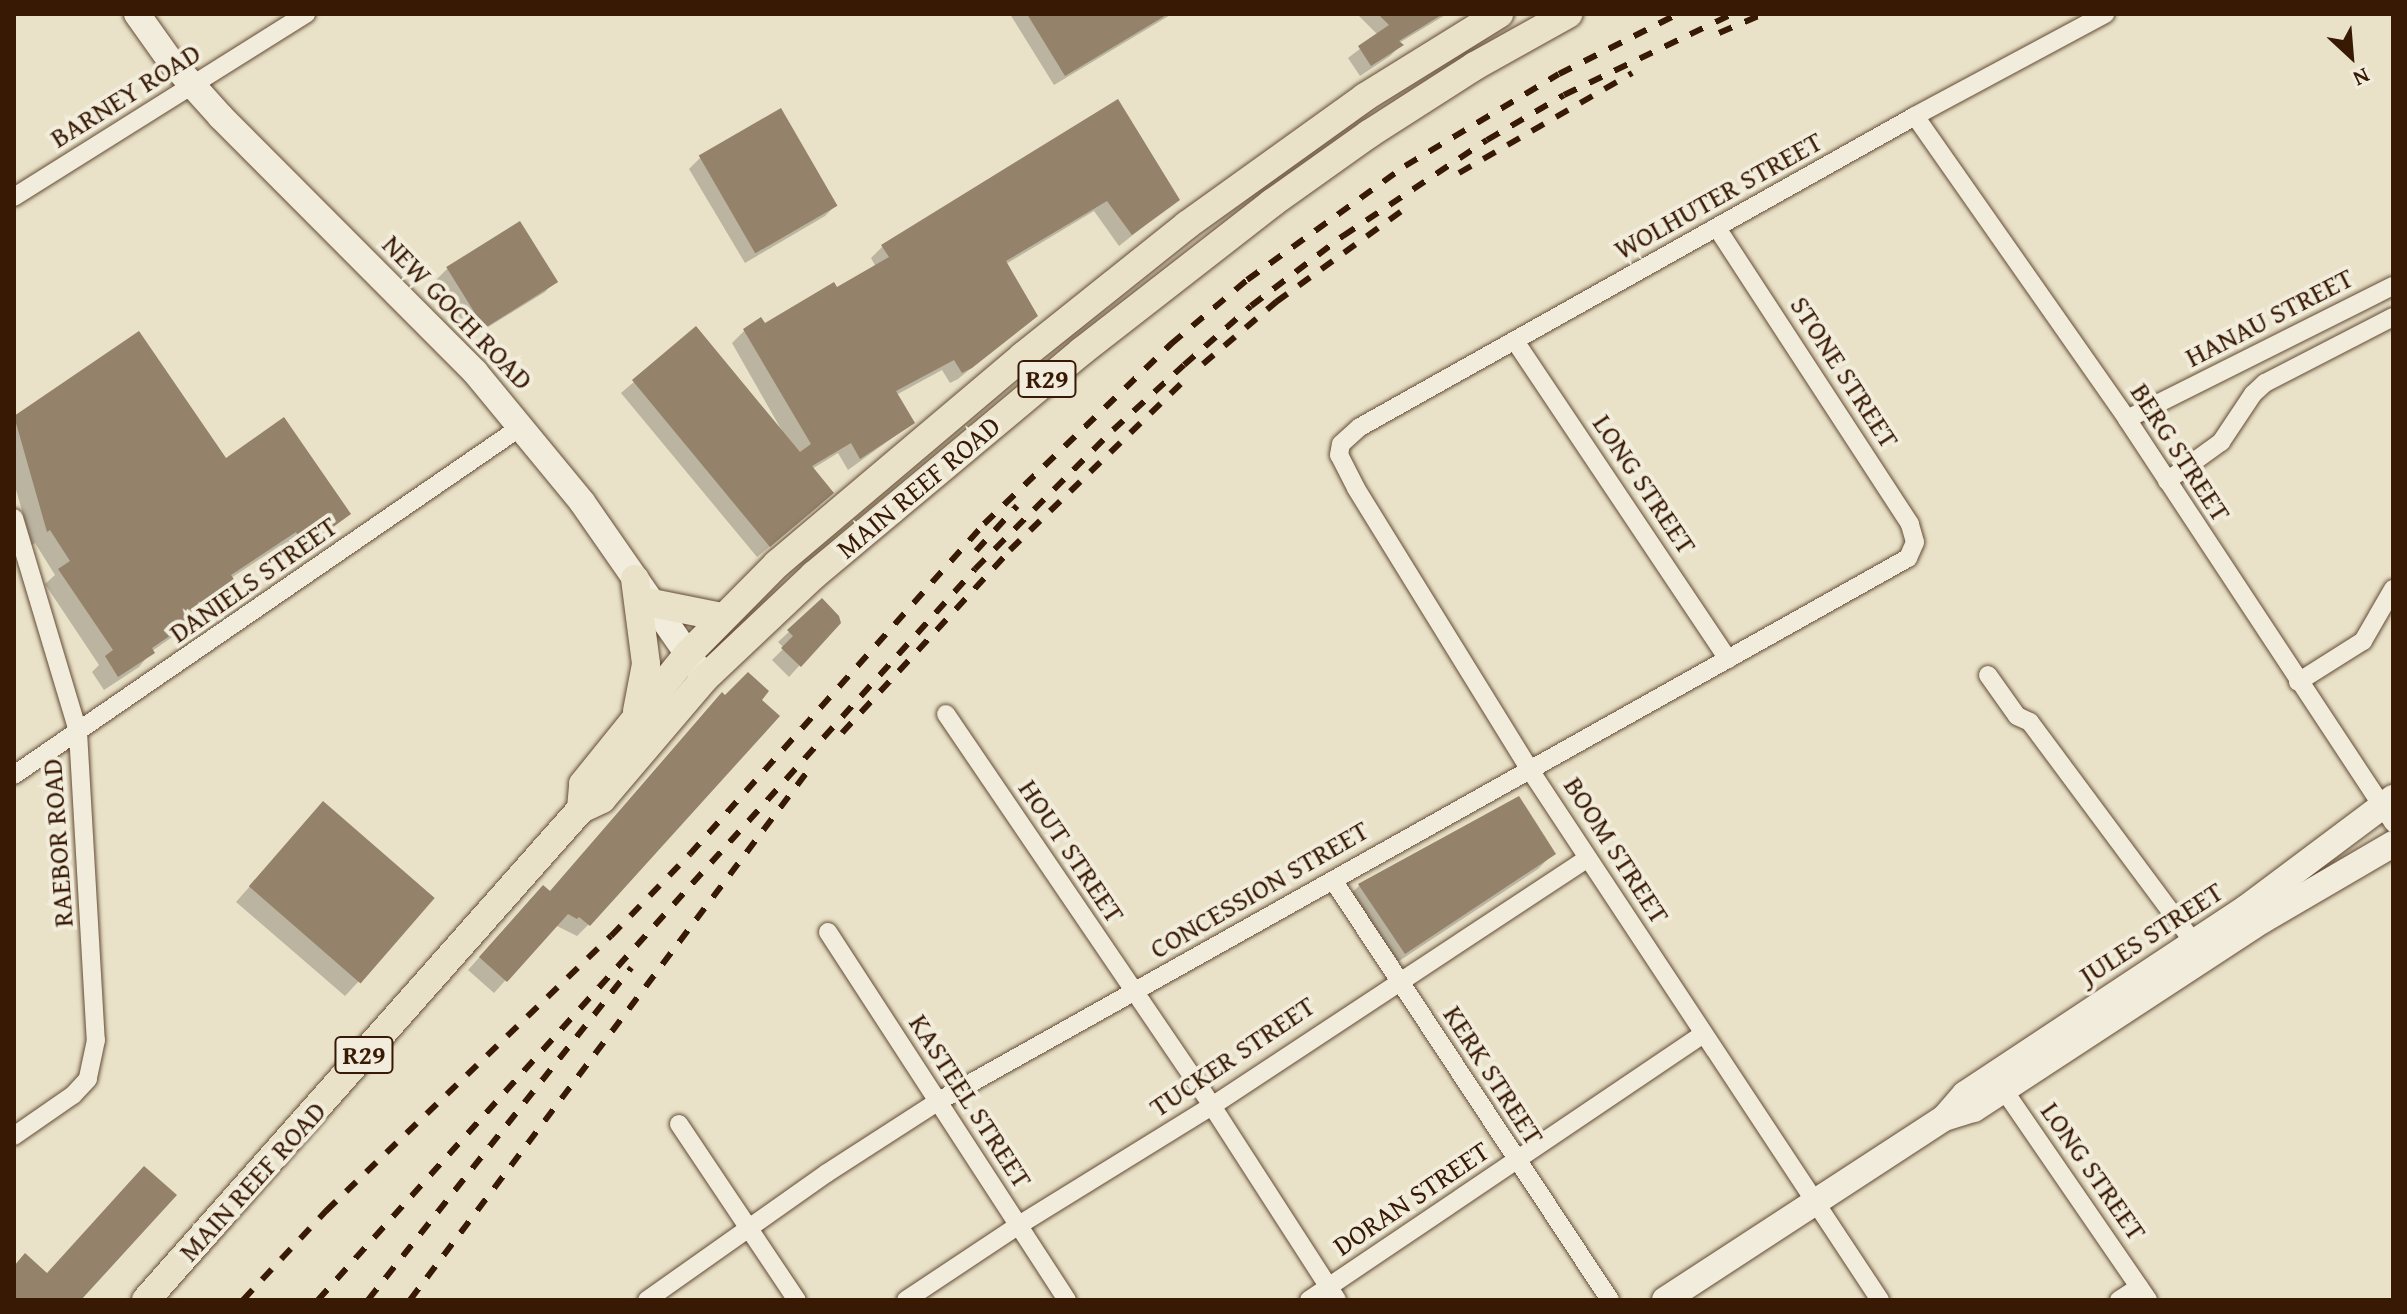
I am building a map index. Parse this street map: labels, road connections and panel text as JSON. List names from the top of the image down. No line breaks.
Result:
{"streets":{"main road":["NEW GOCH ROAD","R29","MAIN REEF ROAD","JULES STREET"],"street":["BARNEY ROAD","WOLHUTER STREET","HANAU STREET","STONE STREET","BERG STREET","LONG STREET","DANIELS STREET","RAEBOR ROAD","BOOM STREET","HOUT STREET","CONCESSION STREET","TUCKER STREET","KERK STREET","KASTEEL STREET","DORAN STREET"]},"crossings":[["BARNEY ROAD","NEW GOCH ROAD"],["WOLHUTER STREET","STONE STREET"],["WOLHUTER STREET","BERG STREET"],["WOLHUTER STREET","LONG STREET"],["WOLHUTER STREET","BOOM STREET"],["NEW GOCH ROAD","MAIN REEF ROAD"],["NEW GOCH ROAD","DANIELS STREET"],["HANAU STREET","BERG STREET"],["STONE STREET","CONCESSION STREET"],["BERG STREET","JULES STREET"],["LONG STREET","CONCESSION STREET"],["LONG STREET","JULES STREET"],["DANIELS STREET","RAEBOR ROAD"],["BOOM STREET","CONCESSION STREET"],["BOOM STREET","JULES STREET"],["BOOM STREET","TUCKER STREET"],["BOOM STREET","DORAN STREET"],["HOUT STREET","CONCESSION STREET"],["HOUT STREET","TUCKER STREET"],["HOUT STREET","DORAN STREET"],["CONCESSION STREET","KERK STREET"],["CONCESSION STREET","KASTEEL STREET"],["TUCKER STREET","KERK STREET"],["TUCKER STREET","KASTEEL STREET"],["KERK STREET","DORAN STREET"]],"north":"bottom right"}
